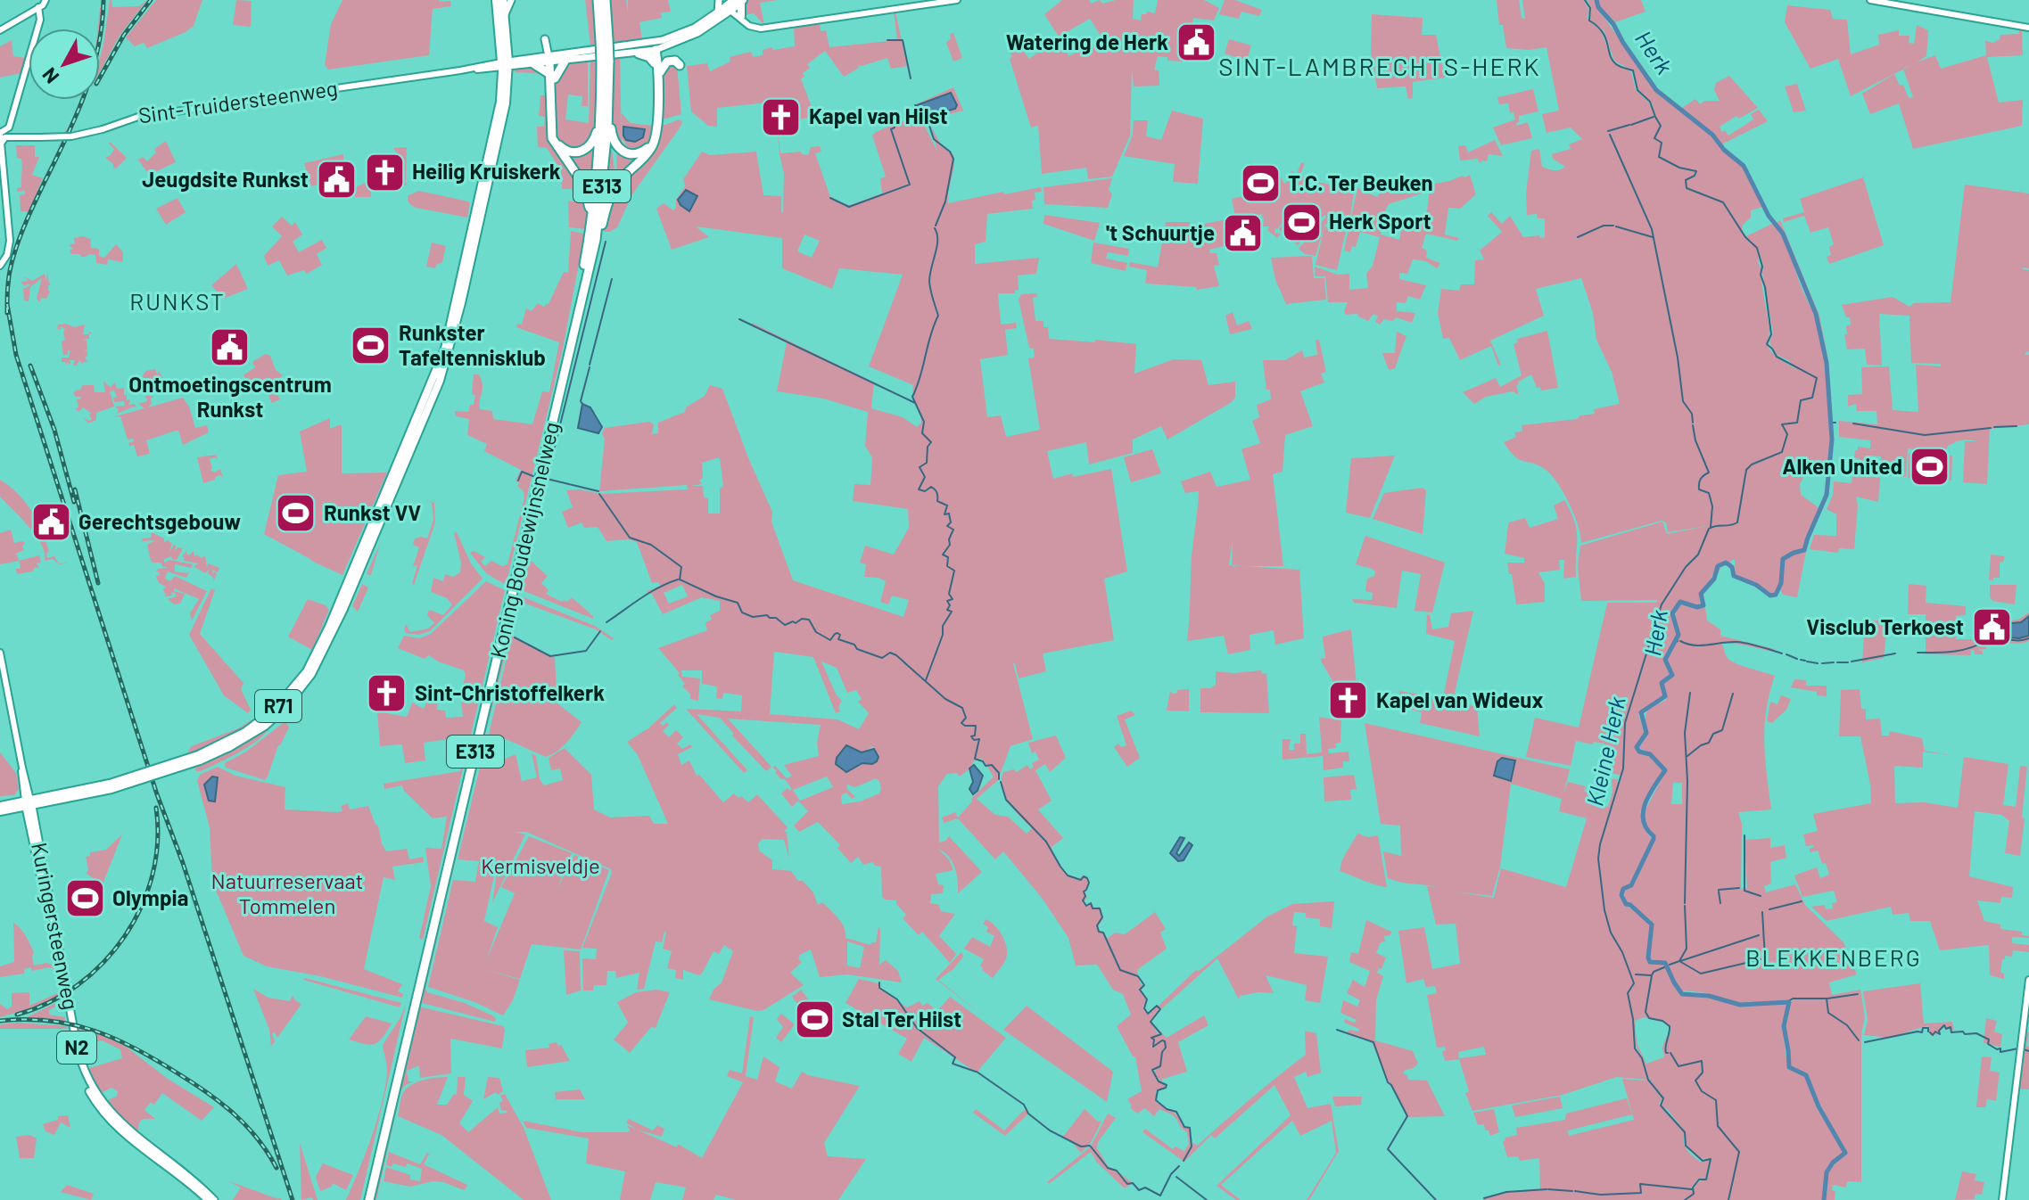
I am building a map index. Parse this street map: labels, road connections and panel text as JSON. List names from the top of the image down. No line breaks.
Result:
{"streets":{"highway":["E313","Koning Boudewijnsnelweg","R71"],"main road":["Sint-Truidersteenweg","Kuringersteenweg","N2"]},"crossings":[["Sint-Truidersteenweg","R71"],["R71","Kuringersteenweg"]],"districts":["SINT-LAMBRECHTS-HERK","RUNKST","BLEKKENBERG"],"water":["Herk","Kleine Herk"],"parks":["Kermisveldje","Natuurreservaat Tommelen"],"places":{"public building":["Watering de Herk","Jeugdsite Runkst","'t Schuurtje","Ontmoetingscentrum Runkst","Gerechtsgebouw","Visclub Terkoest"],"church":["Kapel van Hilst","Heilig Kruiskerk","Sint-Christoffelkerk","Kapel van Wideux"],"sports":["T.C. Ter Beuken","Herk Sport","Runkster Tafeltennisklub","Alken United","Runkst VV","Olympia","Stal Ter Hilst"]},"north":"bottom left"}
